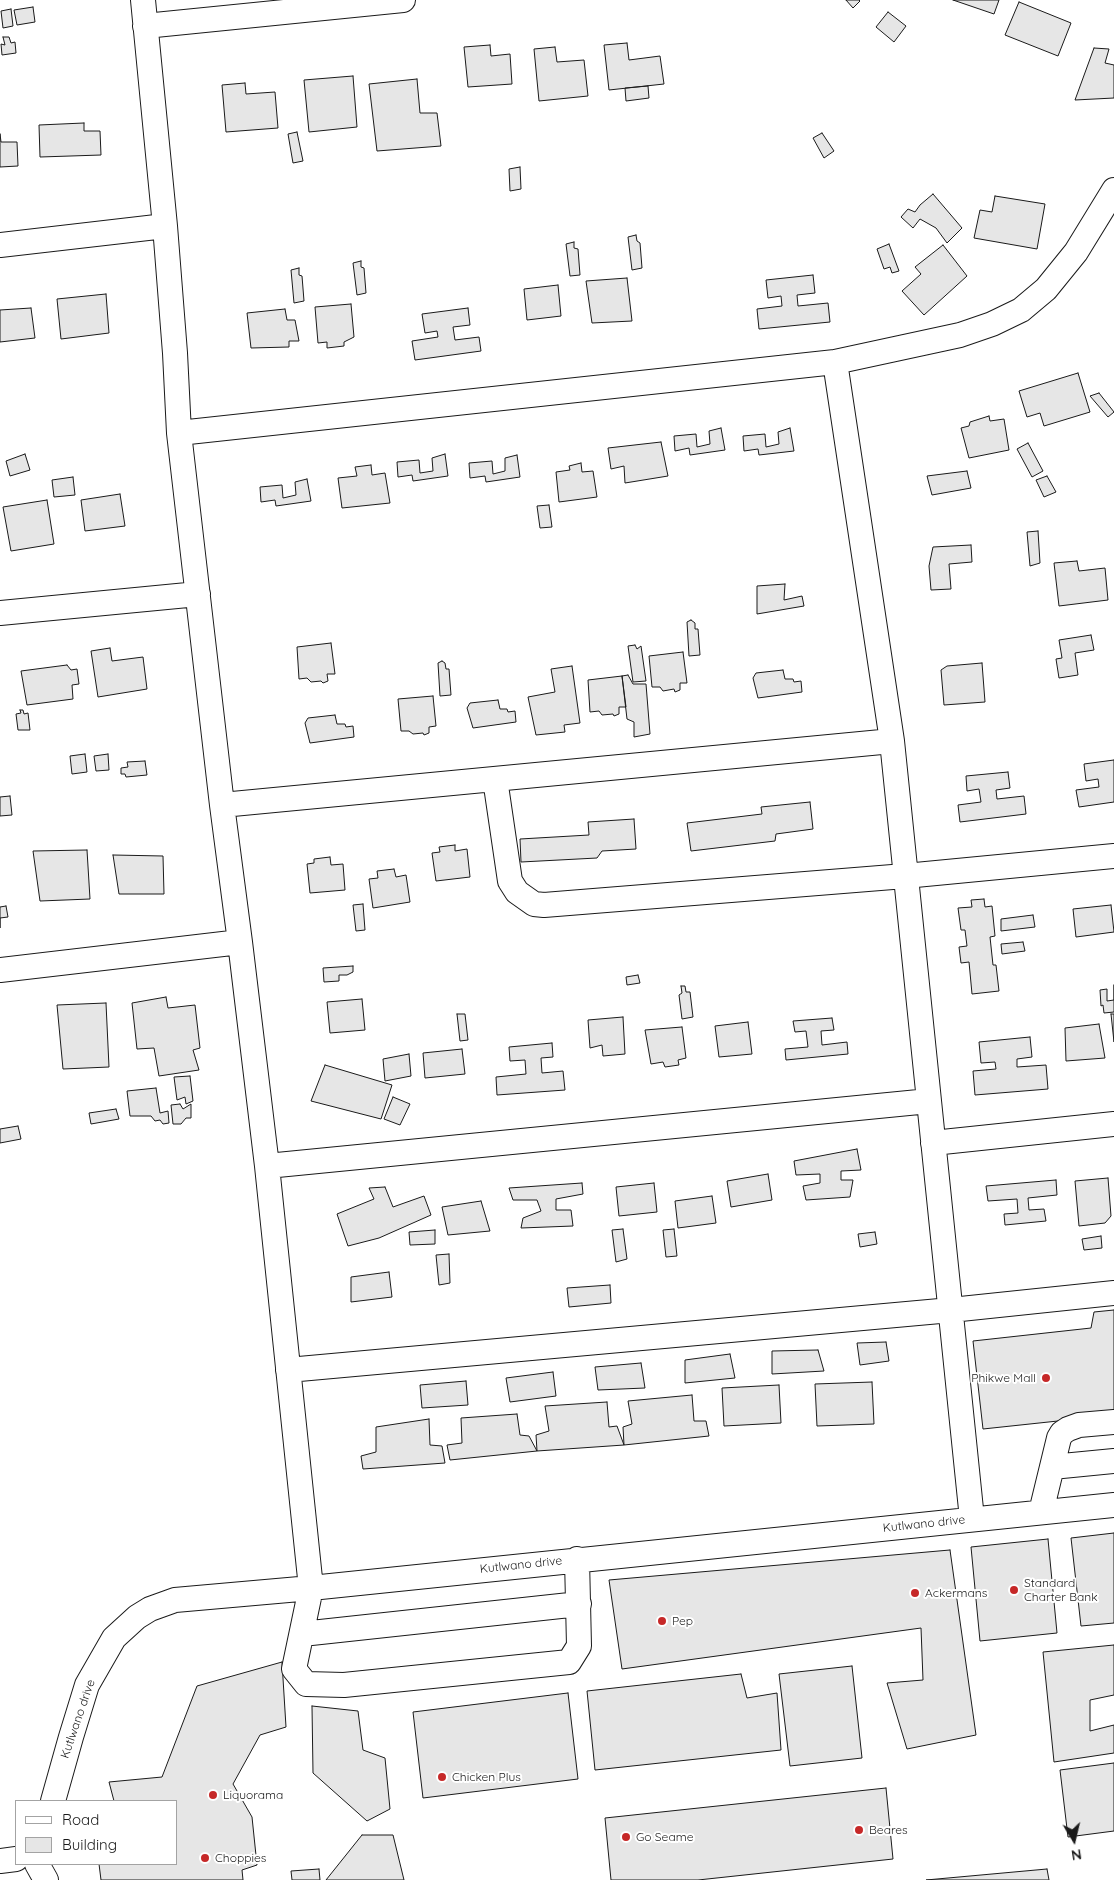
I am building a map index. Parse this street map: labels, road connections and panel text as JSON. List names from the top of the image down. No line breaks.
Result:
{"streets":{"street":["Kutlwano drive"]},"places":["Phikwe Mall","Standard Charter Bank","Ackermans","Pep","Chicken Plus","Liquorama","Beares","Go Seame","Choppies"],"legend":["Road","Building"],"north":"bottom"}
